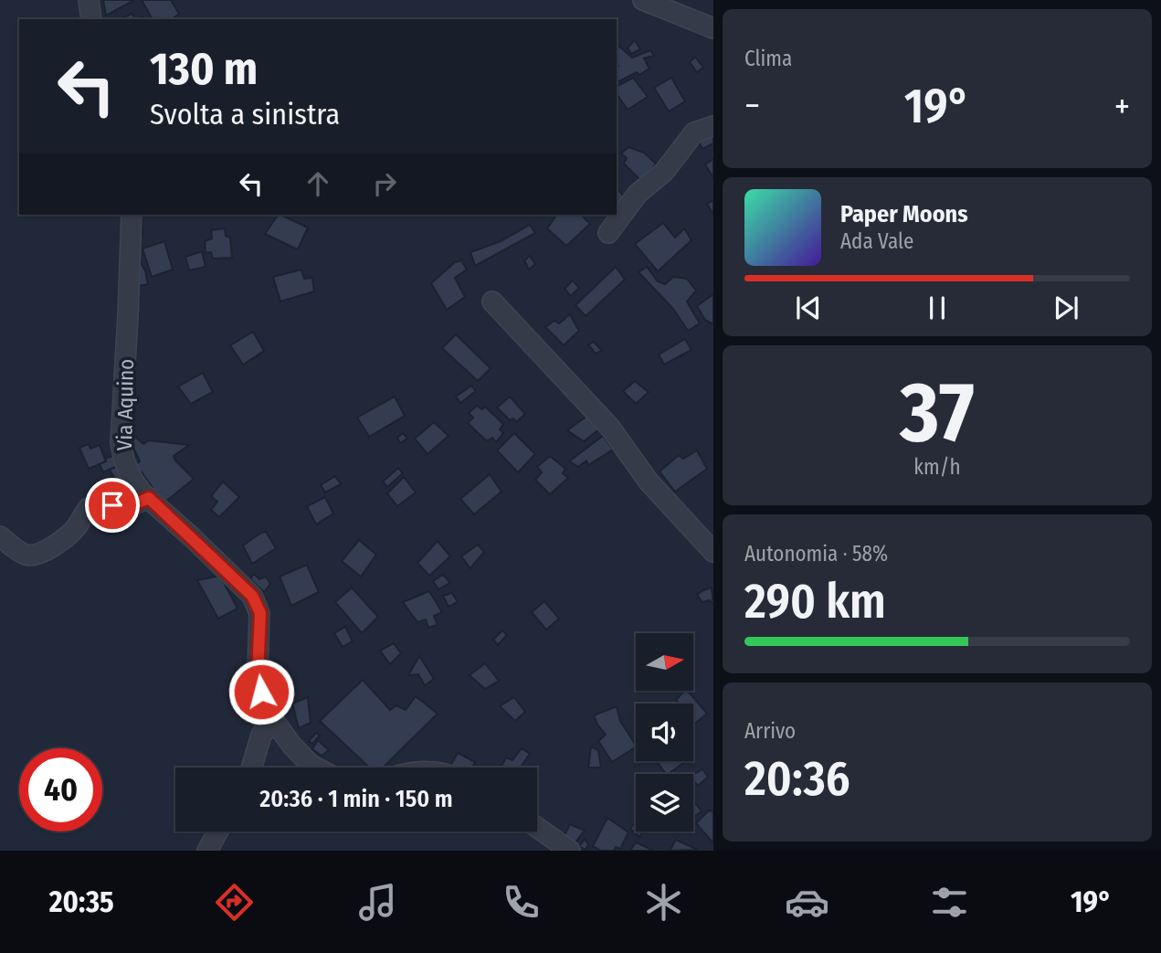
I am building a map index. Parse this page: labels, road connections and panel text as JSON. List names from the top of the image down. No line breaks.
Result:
{"streets":{"street":["Via Aquino"]},"north":"right","page":{"tile":["Clima",["37","km/h"],["Autonomia · 58%","290 km"],["Arrivo","20:36"]],"turn":["130 m","Svolta a sinistra"],"heat":["−","19°","+"],"song":["Paper Moons","Ada Vale"],"limit":"40","trip":"20:36 · 1 min · 150 m","tabs":["20:35","19°"]}}
